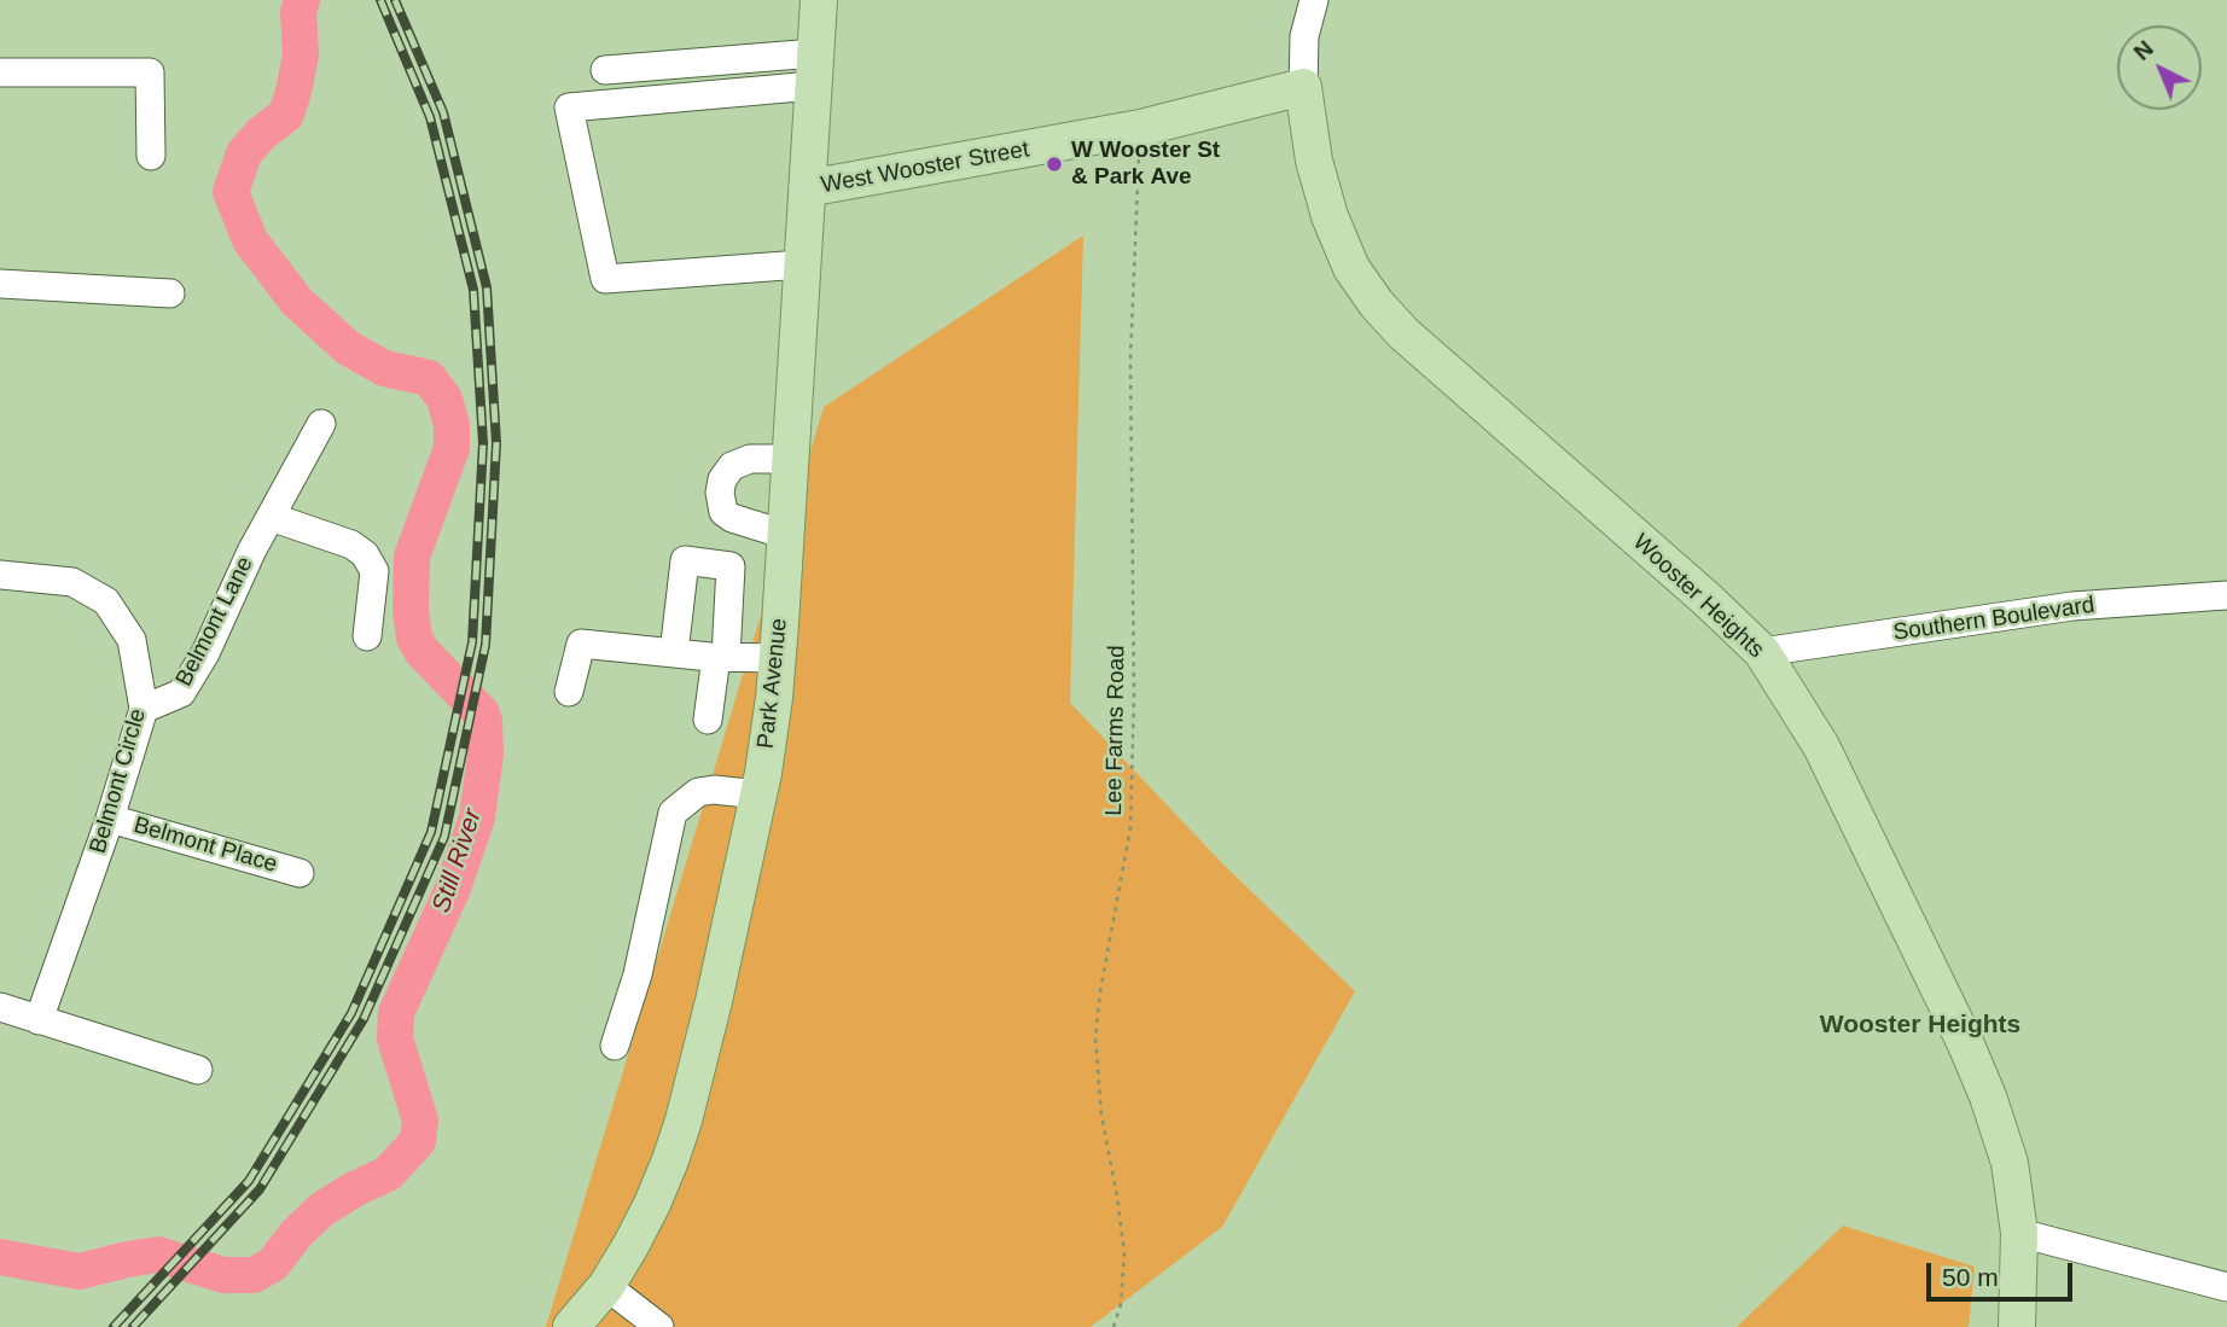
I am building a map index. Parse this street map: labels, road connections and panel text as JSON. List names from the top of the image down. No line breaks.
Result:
{"streets":{"main road":["West Wooster Street","Wooster Heights","Park Avenue"],"street":["Southern Boulevard","Belmont Lane","Belmont Circle","Belmont Place"],"path":["Lee Farms Road"]},"crossings":[["West Wooster Street","Wooster Heights"],["West Wooster Street","Park Avenue"],["West Wooster Street","Lee Farms Road"],["Wooster Heights","Southern Boulevard"],["Belmont Lane","Belmont Circle"],["Belmont Circle","Belmont Place"]],"districts":["Wooster Heights"],"water":["Still River"],"places":["W Wooster St & Park Ave"],"scale_bar":"50 m","north":"top left"}
